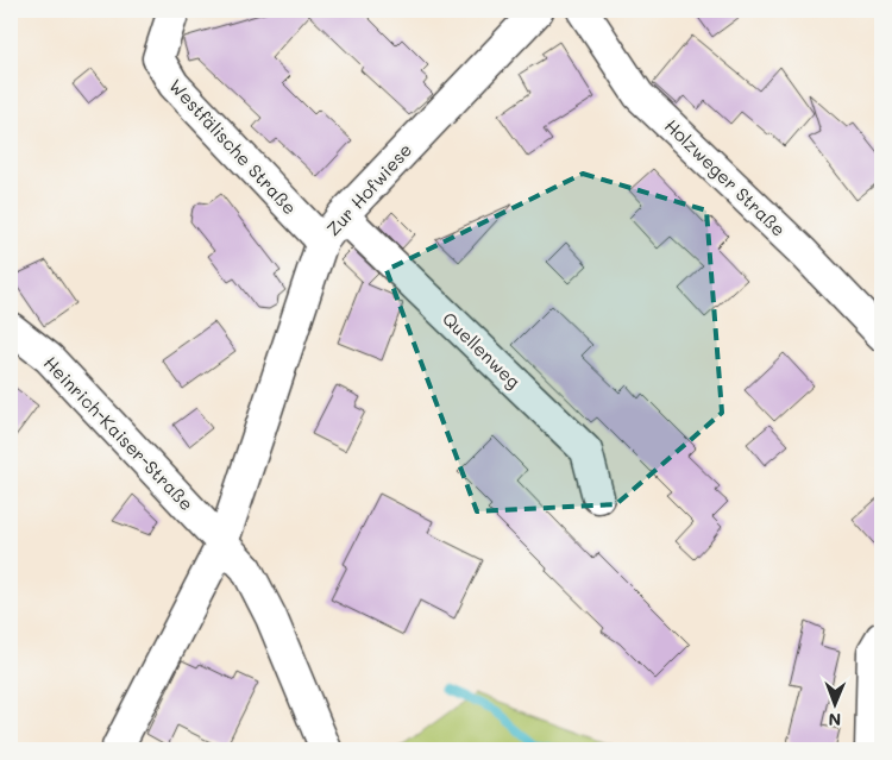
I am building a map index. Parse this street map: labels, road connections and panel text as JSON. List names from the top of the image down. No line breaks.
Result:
{"streets":{"street":["Westfälische Straße","Holzweger Straße","Zur Hofwiese","Quellenweg","Heinrich-Kaiser-Straße"]},"crossings":[["Westfälische Straße","Zur Hofwiese"],["Zur Hofwiese","Quellenweg"],["Zur Hofwiese","Heinrich-Kaiser-Straße"]],"north":"bottom"}
